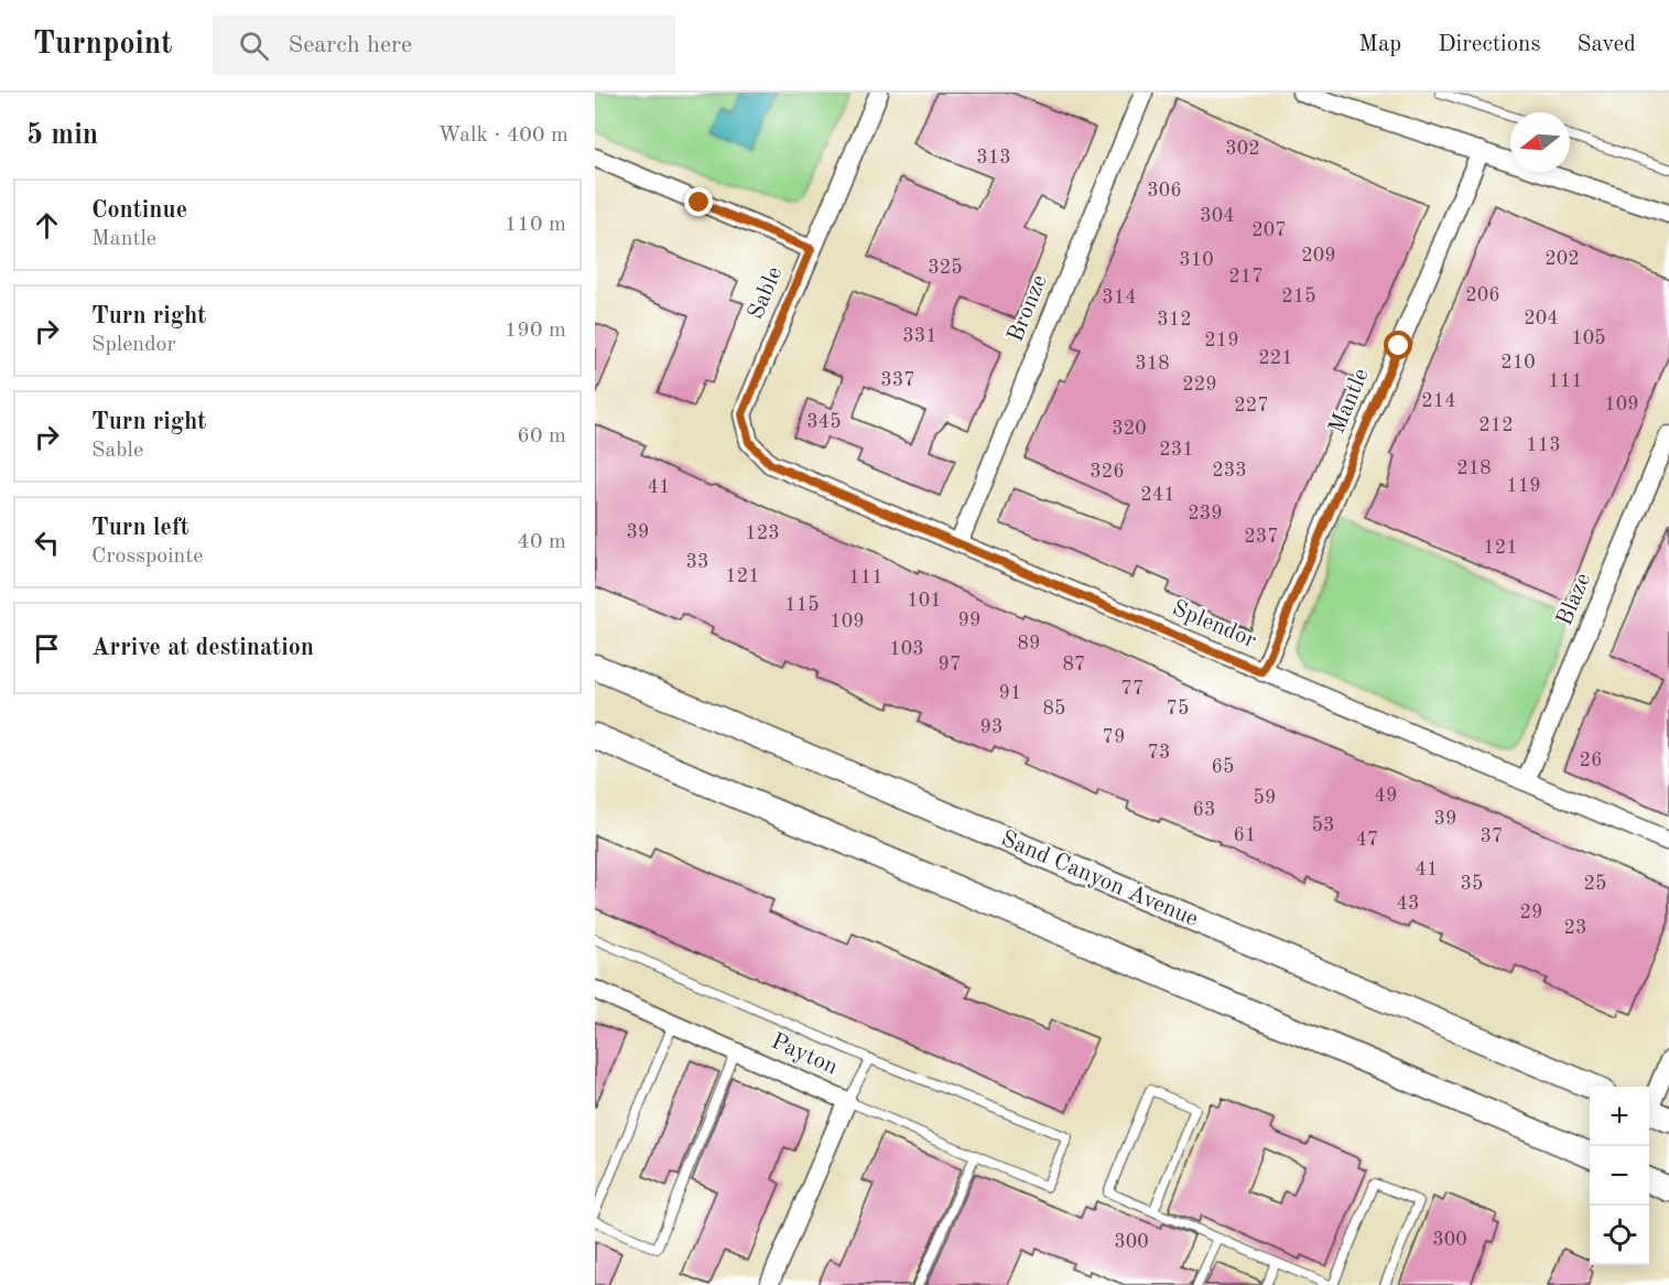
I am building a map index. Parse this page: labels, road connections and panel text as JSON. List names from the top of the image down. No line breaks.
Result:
{"streets":{"main road":["Sand Canyon Avenue"],"street":["Sable","Bronze","Mantle","Blaze","Splendor","Payton"]},"crossings":[["Sable","Splendor"],["Bronze","Splendor"],["Mantle","Splendor"],["Blaze","Splendor"]],"house_numbers":["302","313","306","304","207","209","202","310","325","217","206","215","314","204","312","331","105","219","221","210","318","337","111","229","214","109","227","345","212","320","113","231","218","233","326","119","41","241","239","39","123","237","121","33","121","111","101","115","99","109","89","103","97","87","77","91","85","75","93","79","73","26","65","49","59","63","39","53","61","37","47","41","35","25","43","29","23","300","300"],"north":"left","page":{"header":"Turnpoint","search":"Search here","nav":["Map","Directions","Saved"],"heading":["5 min","Walk · 400 m"],"list":[["Continue","Mantle","110 m"],["Turn right","Splendor","190 m"],["Turn right","Sable","60 m"],["Turn left","Crosspointe","40 m"],"Arrive at destination"],"map_buttons":["+","−"]}}
